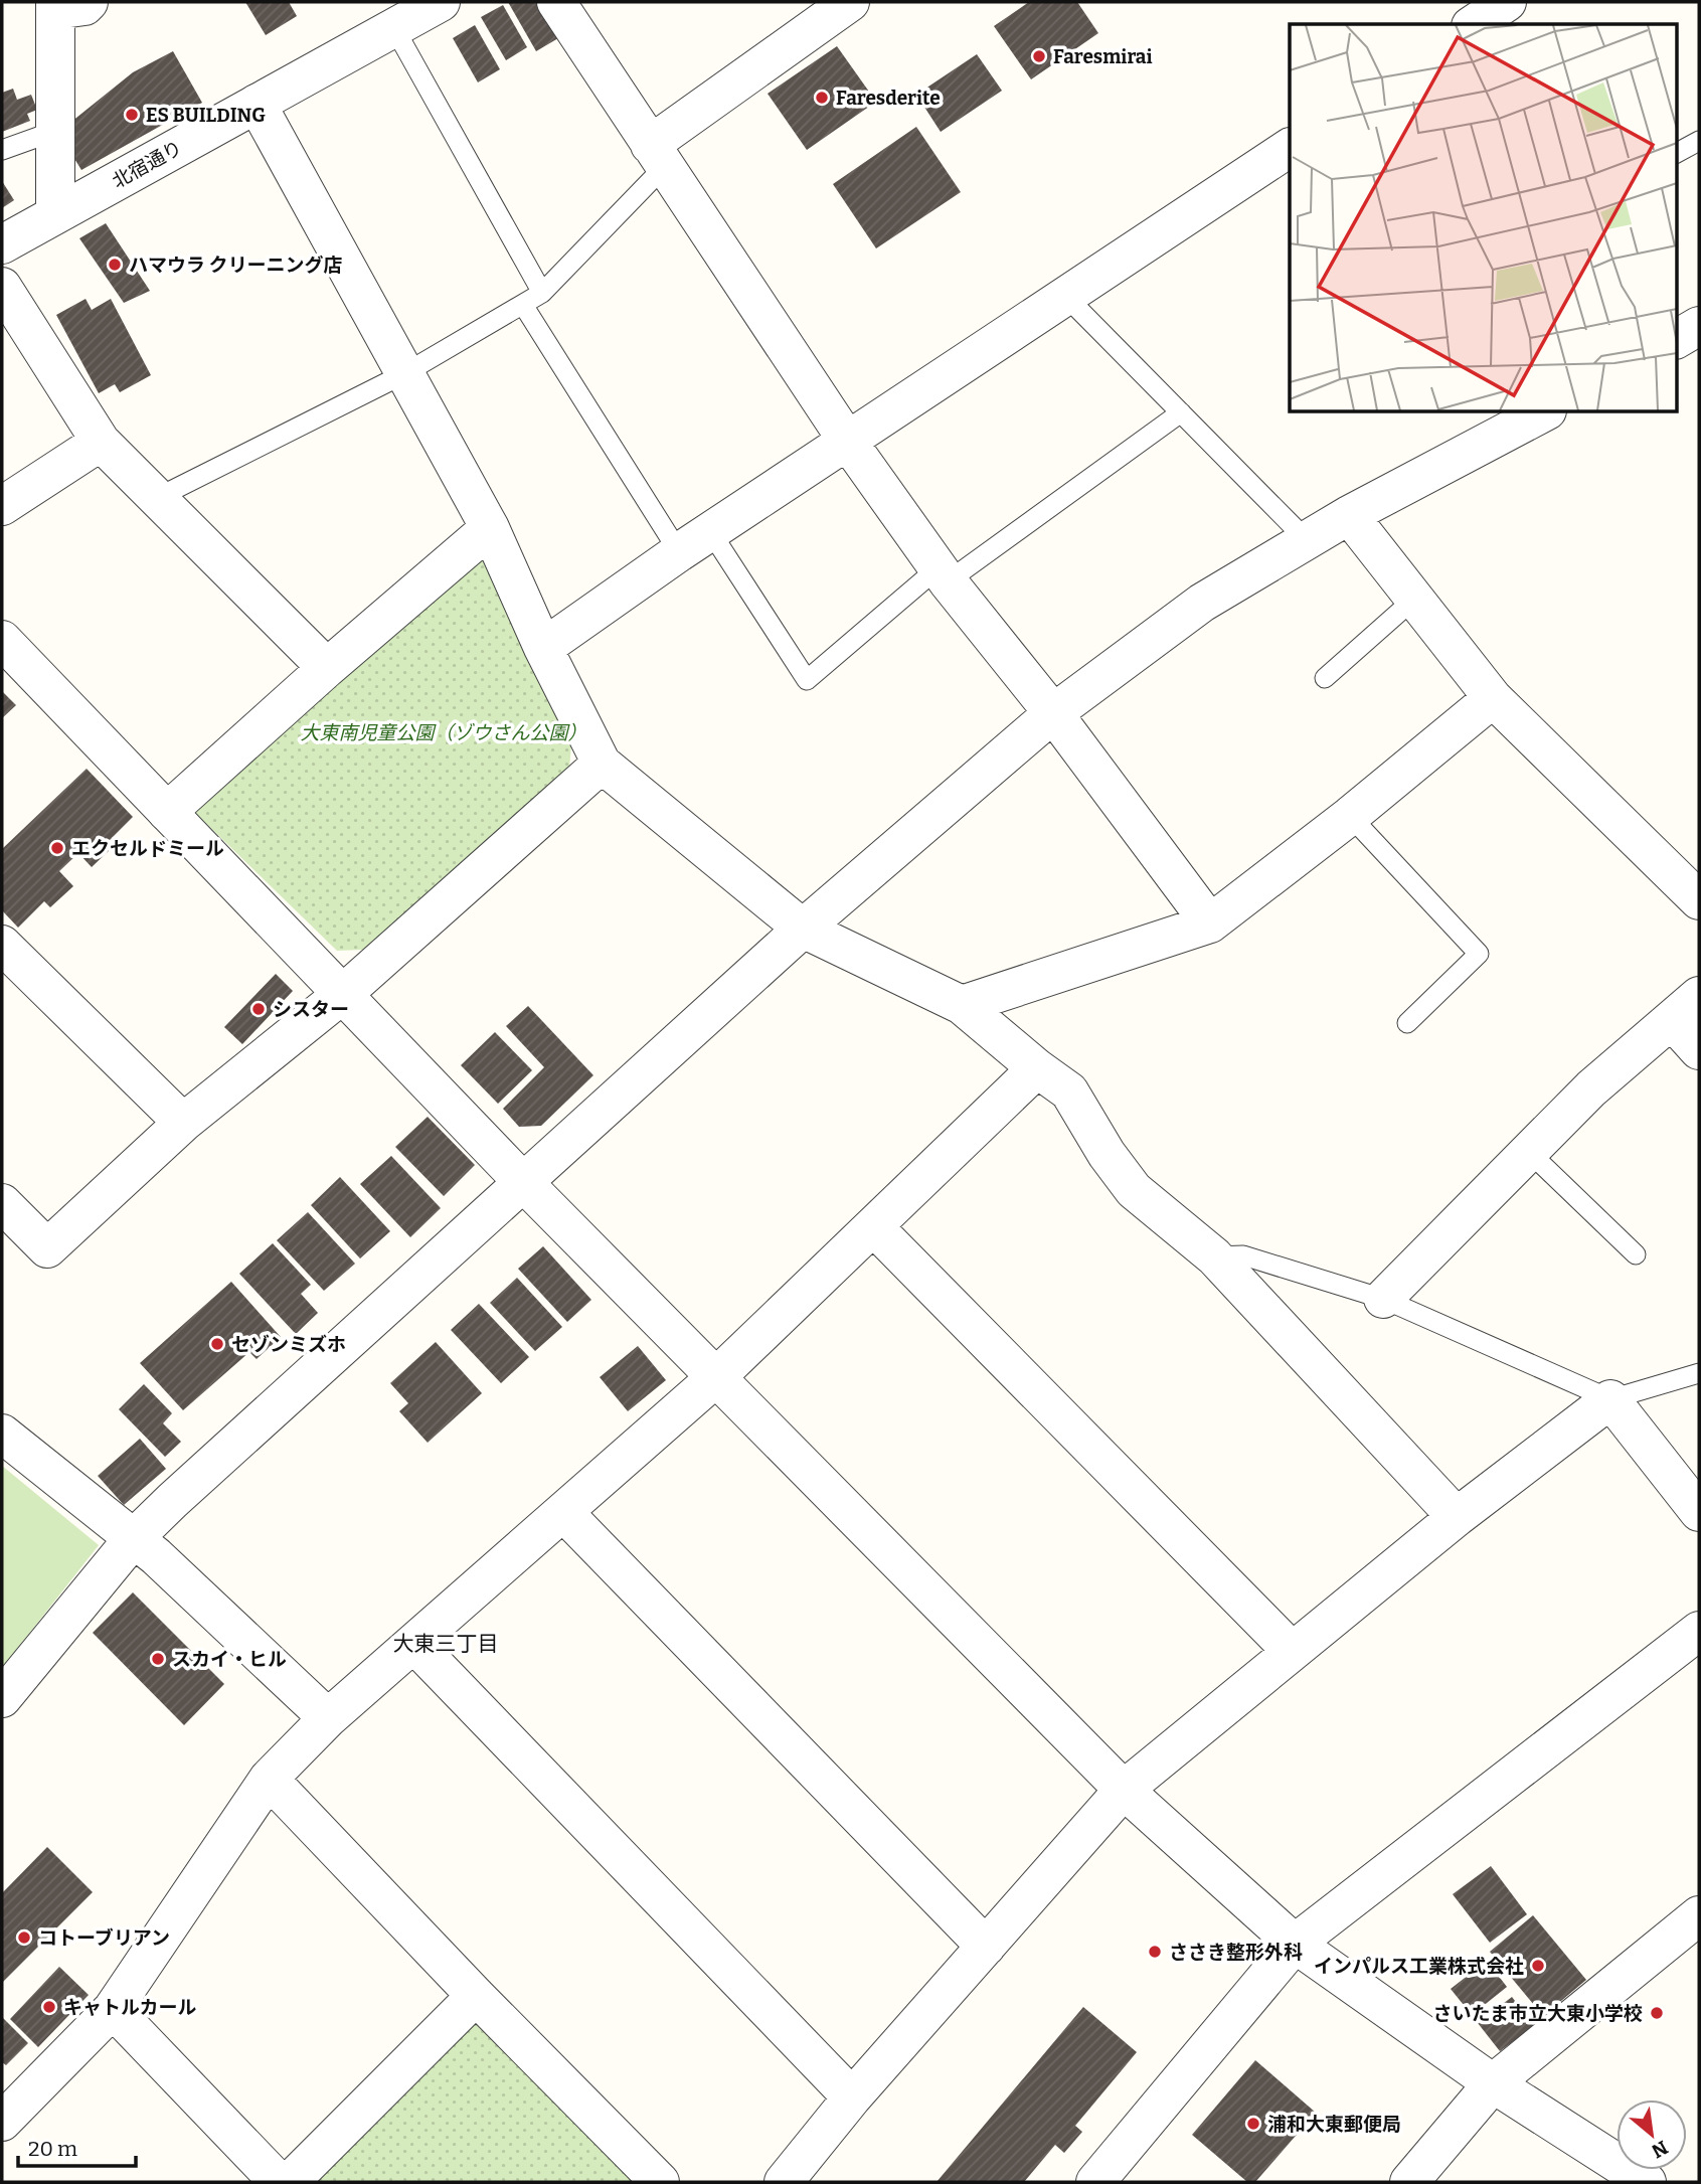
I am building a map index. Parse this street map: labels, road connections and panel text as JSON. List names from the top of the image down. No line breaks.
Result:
{"streets":{"street":["北宿通り"]},"districts":["大東三丁目"],"parks":["大東南児童公園（ゾウさん公園）"],"places":["Faresmirai","Faresderite","ES BUILDING","ハマウラ クリーニング店","エクセルドミール","シスター","セゾンミズホ","スカイ・ヒル","コトーブリアン","ささき整形外科","インパルス工業株式会社","キャトルカール","さいたま市立大東小学校","浦和大東郵便局"],"scale_bar":"20 m","north":"bottom right"}
